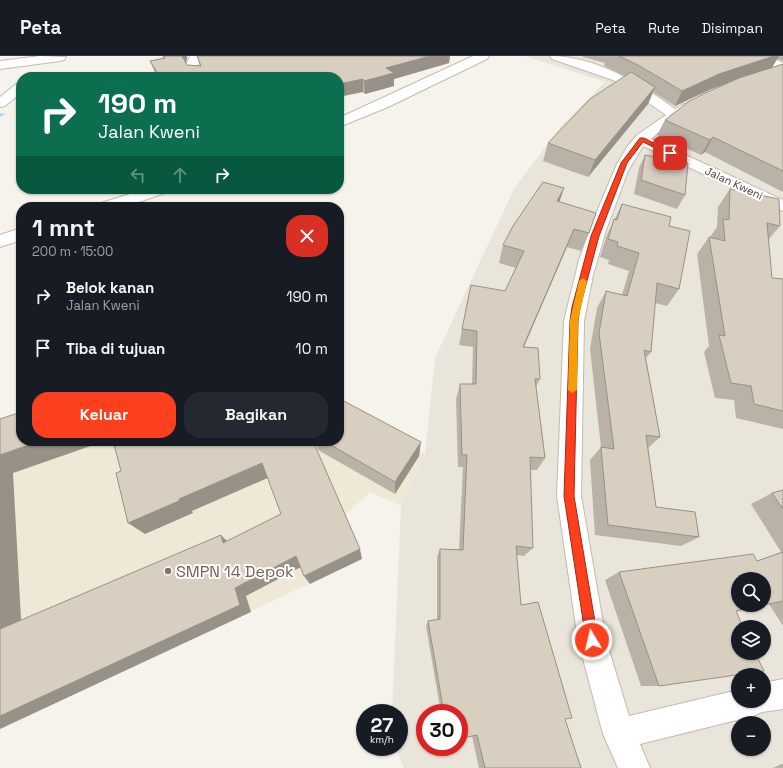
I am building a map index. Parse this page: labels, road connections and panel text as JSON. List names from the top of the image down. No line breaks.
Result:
{"streets":{"street":["Jalan Kweni"]},"places":["SMPN 14 Depok"],"page":{"header":"Peta","nav":["Peta","Rute","Disimpan"],"turn":["190 m","Jalan Kweni"],"heading":["1 mnt","200 m · 15:00"],"list":[{"name":"Belok kanan","note":"Jalan Kweni","value":"190 m"},{"name":"Tiba di tujuan","value":"10 m"}],"buttons":["Keluar","Bagikan"],"map_buttons":["+","−"],"speed":"27 km/h","limit":"30"}}
